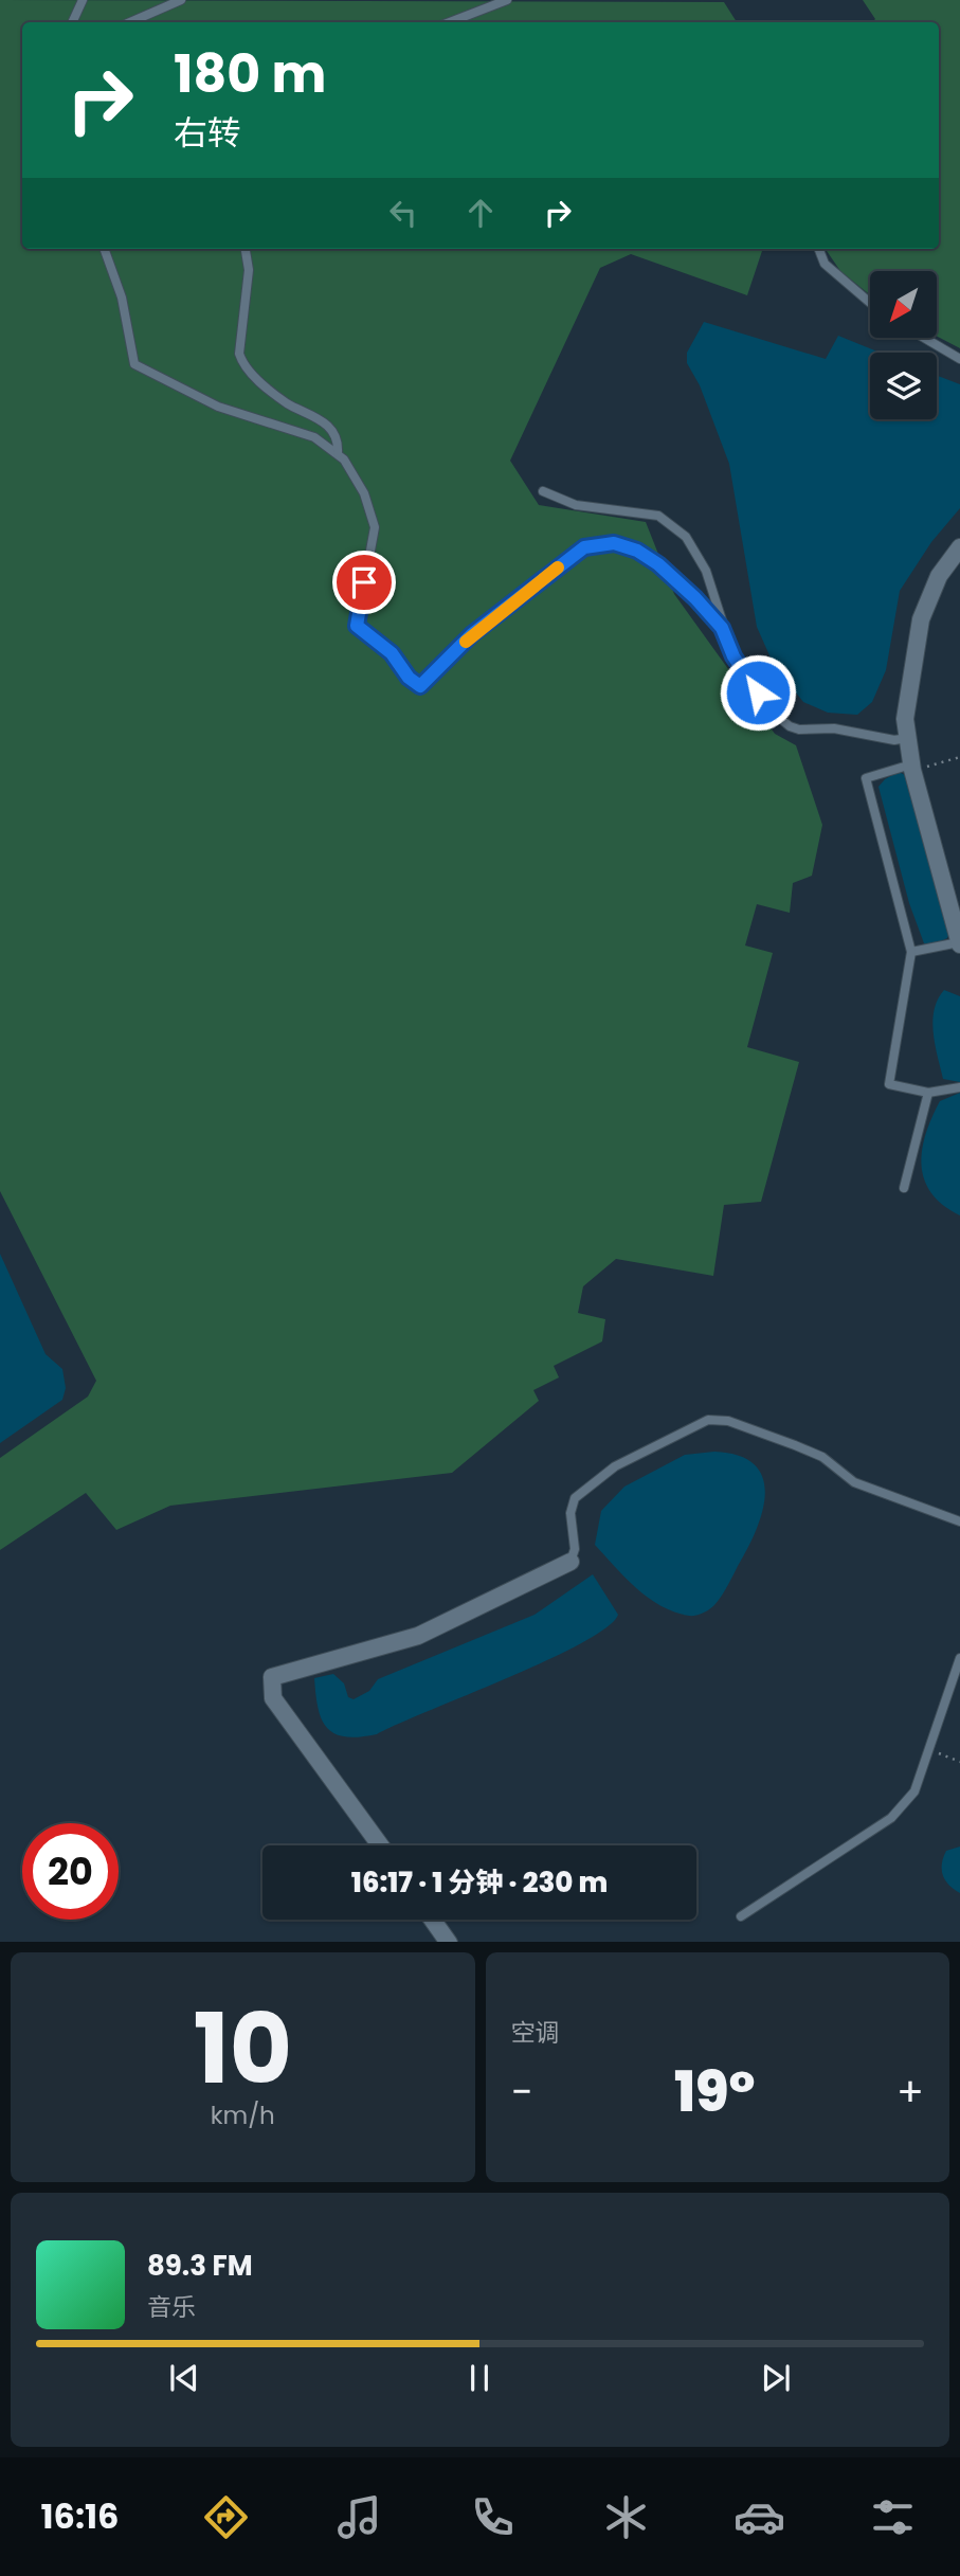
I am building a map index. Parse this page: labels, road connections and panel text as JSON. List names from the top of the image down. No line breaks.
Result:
{"north":"bottom left","page":{"turn":["180 m","右转"],"limit":"20","trip":"16:17 · 1 分钟 · 230 m","tile":[["10","km/h"],"空调"],"heat":["−","19°","+"],"song":["89.3 FM","音乐"],"tabs":"16:16"}}
